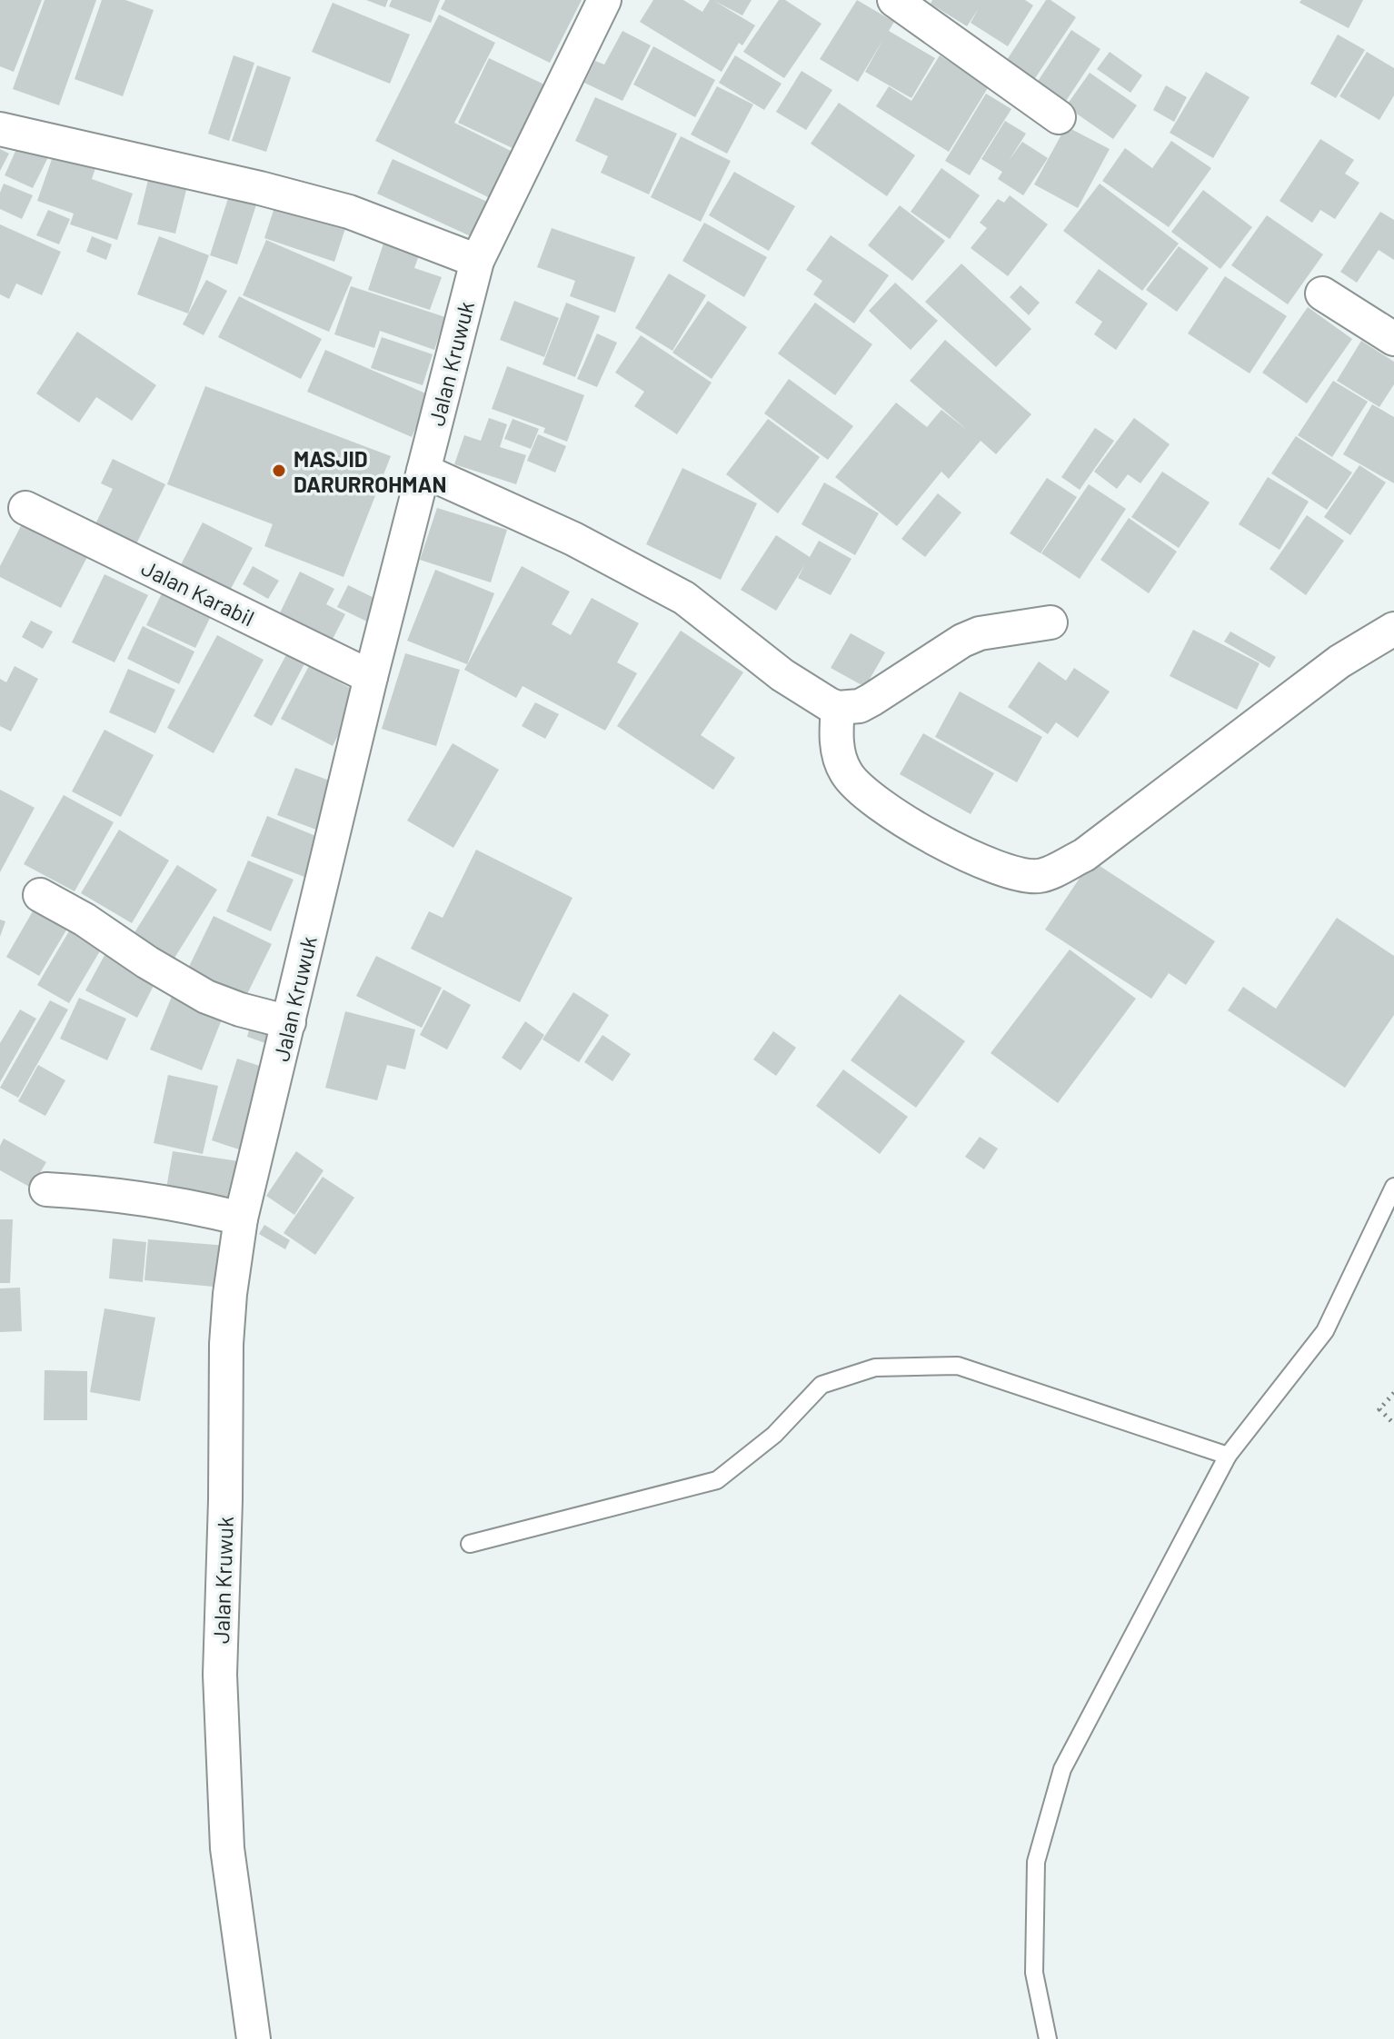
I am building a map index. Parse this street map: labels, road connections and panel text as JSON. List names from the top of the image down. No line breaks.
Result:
{"streets":{"street":["Jalan Kruwuk","Jalan Karabil"]},"crossings":[["Jalan Kruwuk","Jalan Karabil"]],"places":["MASJID DARURROHMAN"]}
